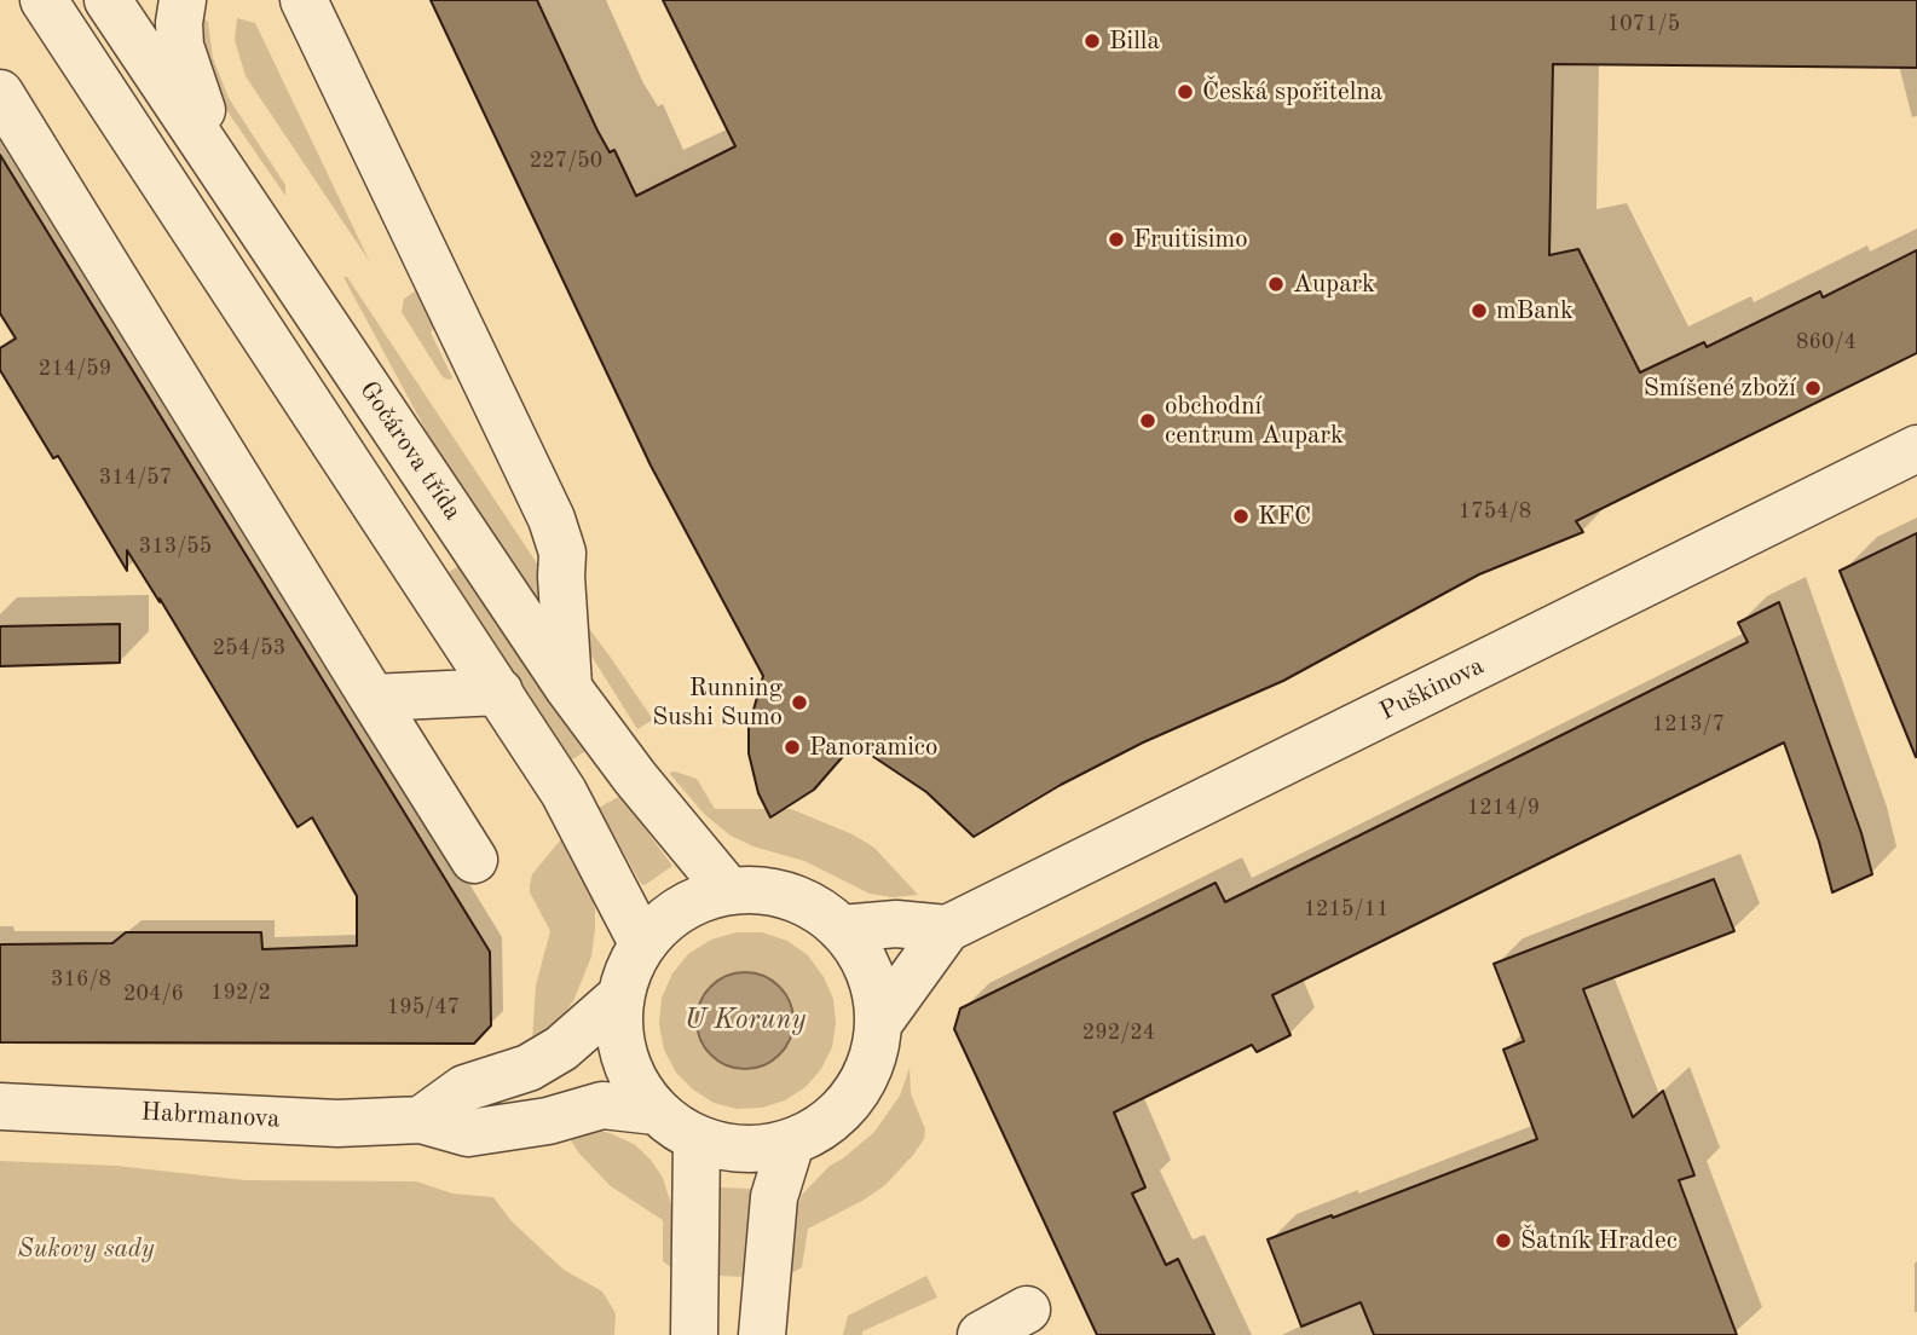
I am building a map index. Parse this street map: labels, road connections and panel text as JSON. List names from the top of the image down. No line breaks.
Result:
{"streets":{"street":["Gočárova třída","Puškinova","Habrmanova"]},"crossings":[["Gočárova třída","Puškinova"],["Gočárova třída","Habrmanova"],["Puškinova","Habrmanova"]],"water":["U Koruny"],"parks":["Sukovy sady"],"places":["Billa","Česká spořitelna","Fruitisimo","Aupark","mBank","Smíšené zboží","obchodní centrum Aupark","KFC","Running Sushi Sumo","Panoramico","Šatník Hradec"],"house_numbers":["1071/5","227/50","860/4","214/59","314/57","1754/8","313/55","254/53","1213/7","1214/9","1215/11","316/8","192/2","204/6","195/47","292/24"]}
